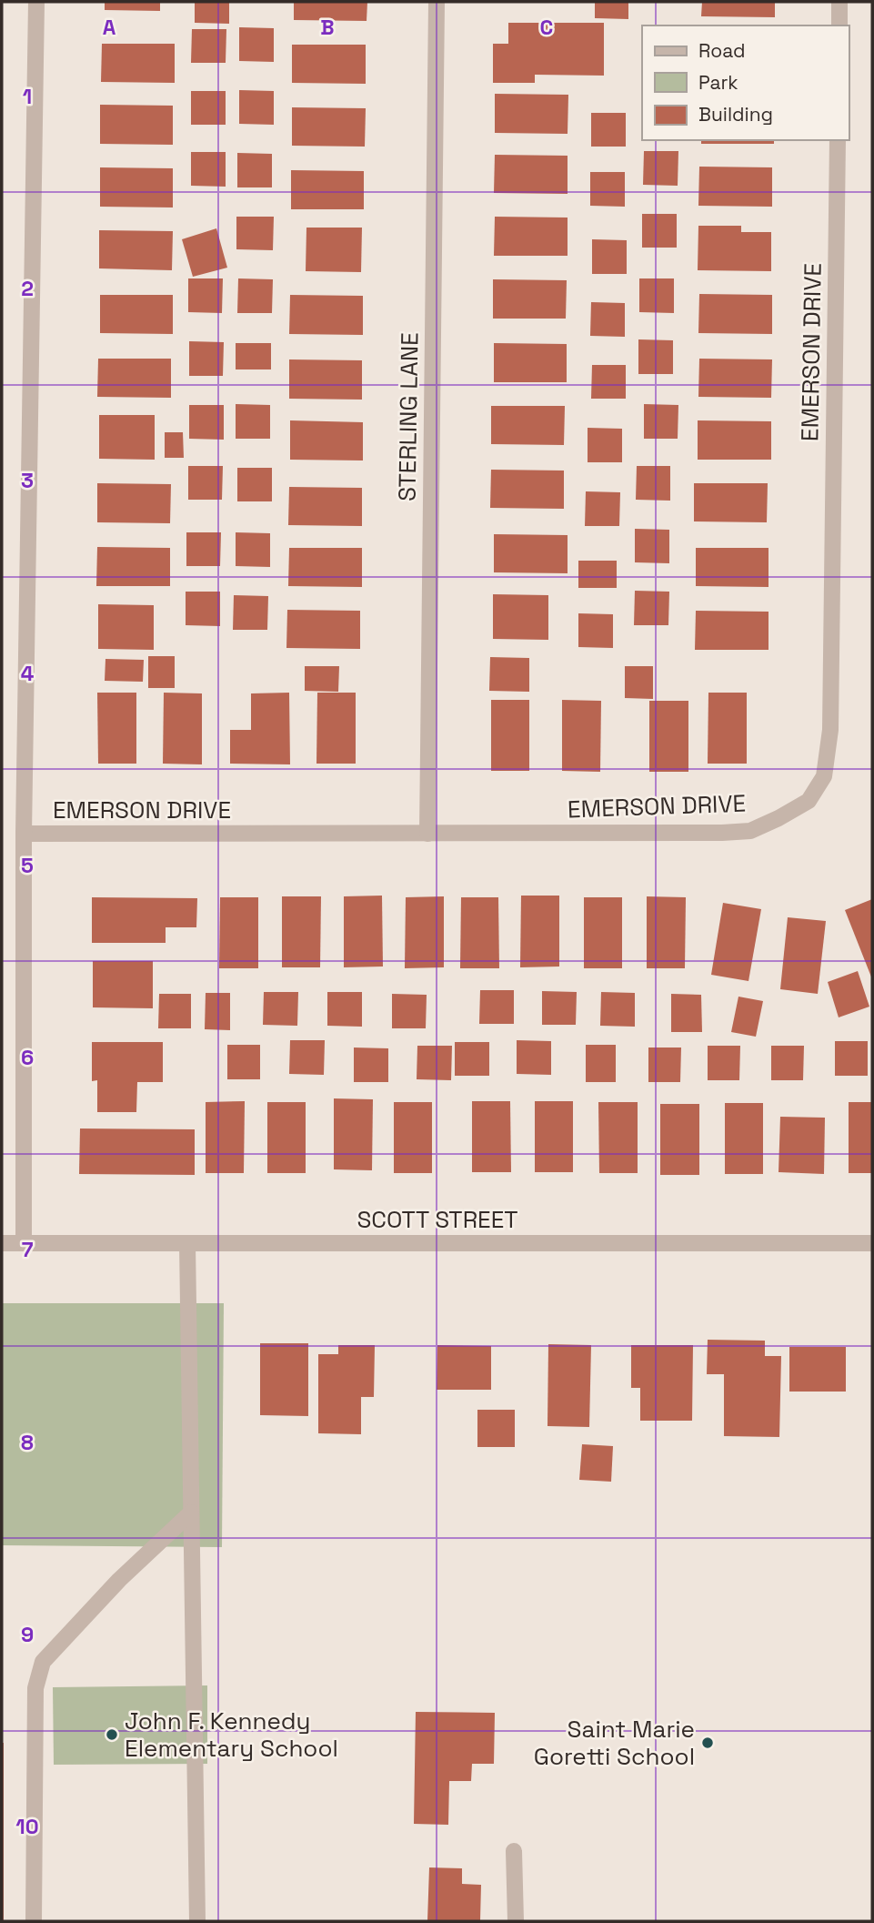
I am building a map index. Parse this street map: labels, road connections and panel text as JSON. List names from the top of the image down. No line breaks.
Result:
{"streets":{"street":["EMERSON DRIVE","STERLING LANE","SCOTT STREET"]},"crossings":[["EMERSON DRIVE","STERLING LANE"]],"places":["John F. Kennedy Elementary School","Saint Marie Goretti School"],"legend":["Road","Park","Building"],"grid":{"columns":["A","B","C"],"rows":["1","2","3","4","5","6","7","8","9","10"]}}
